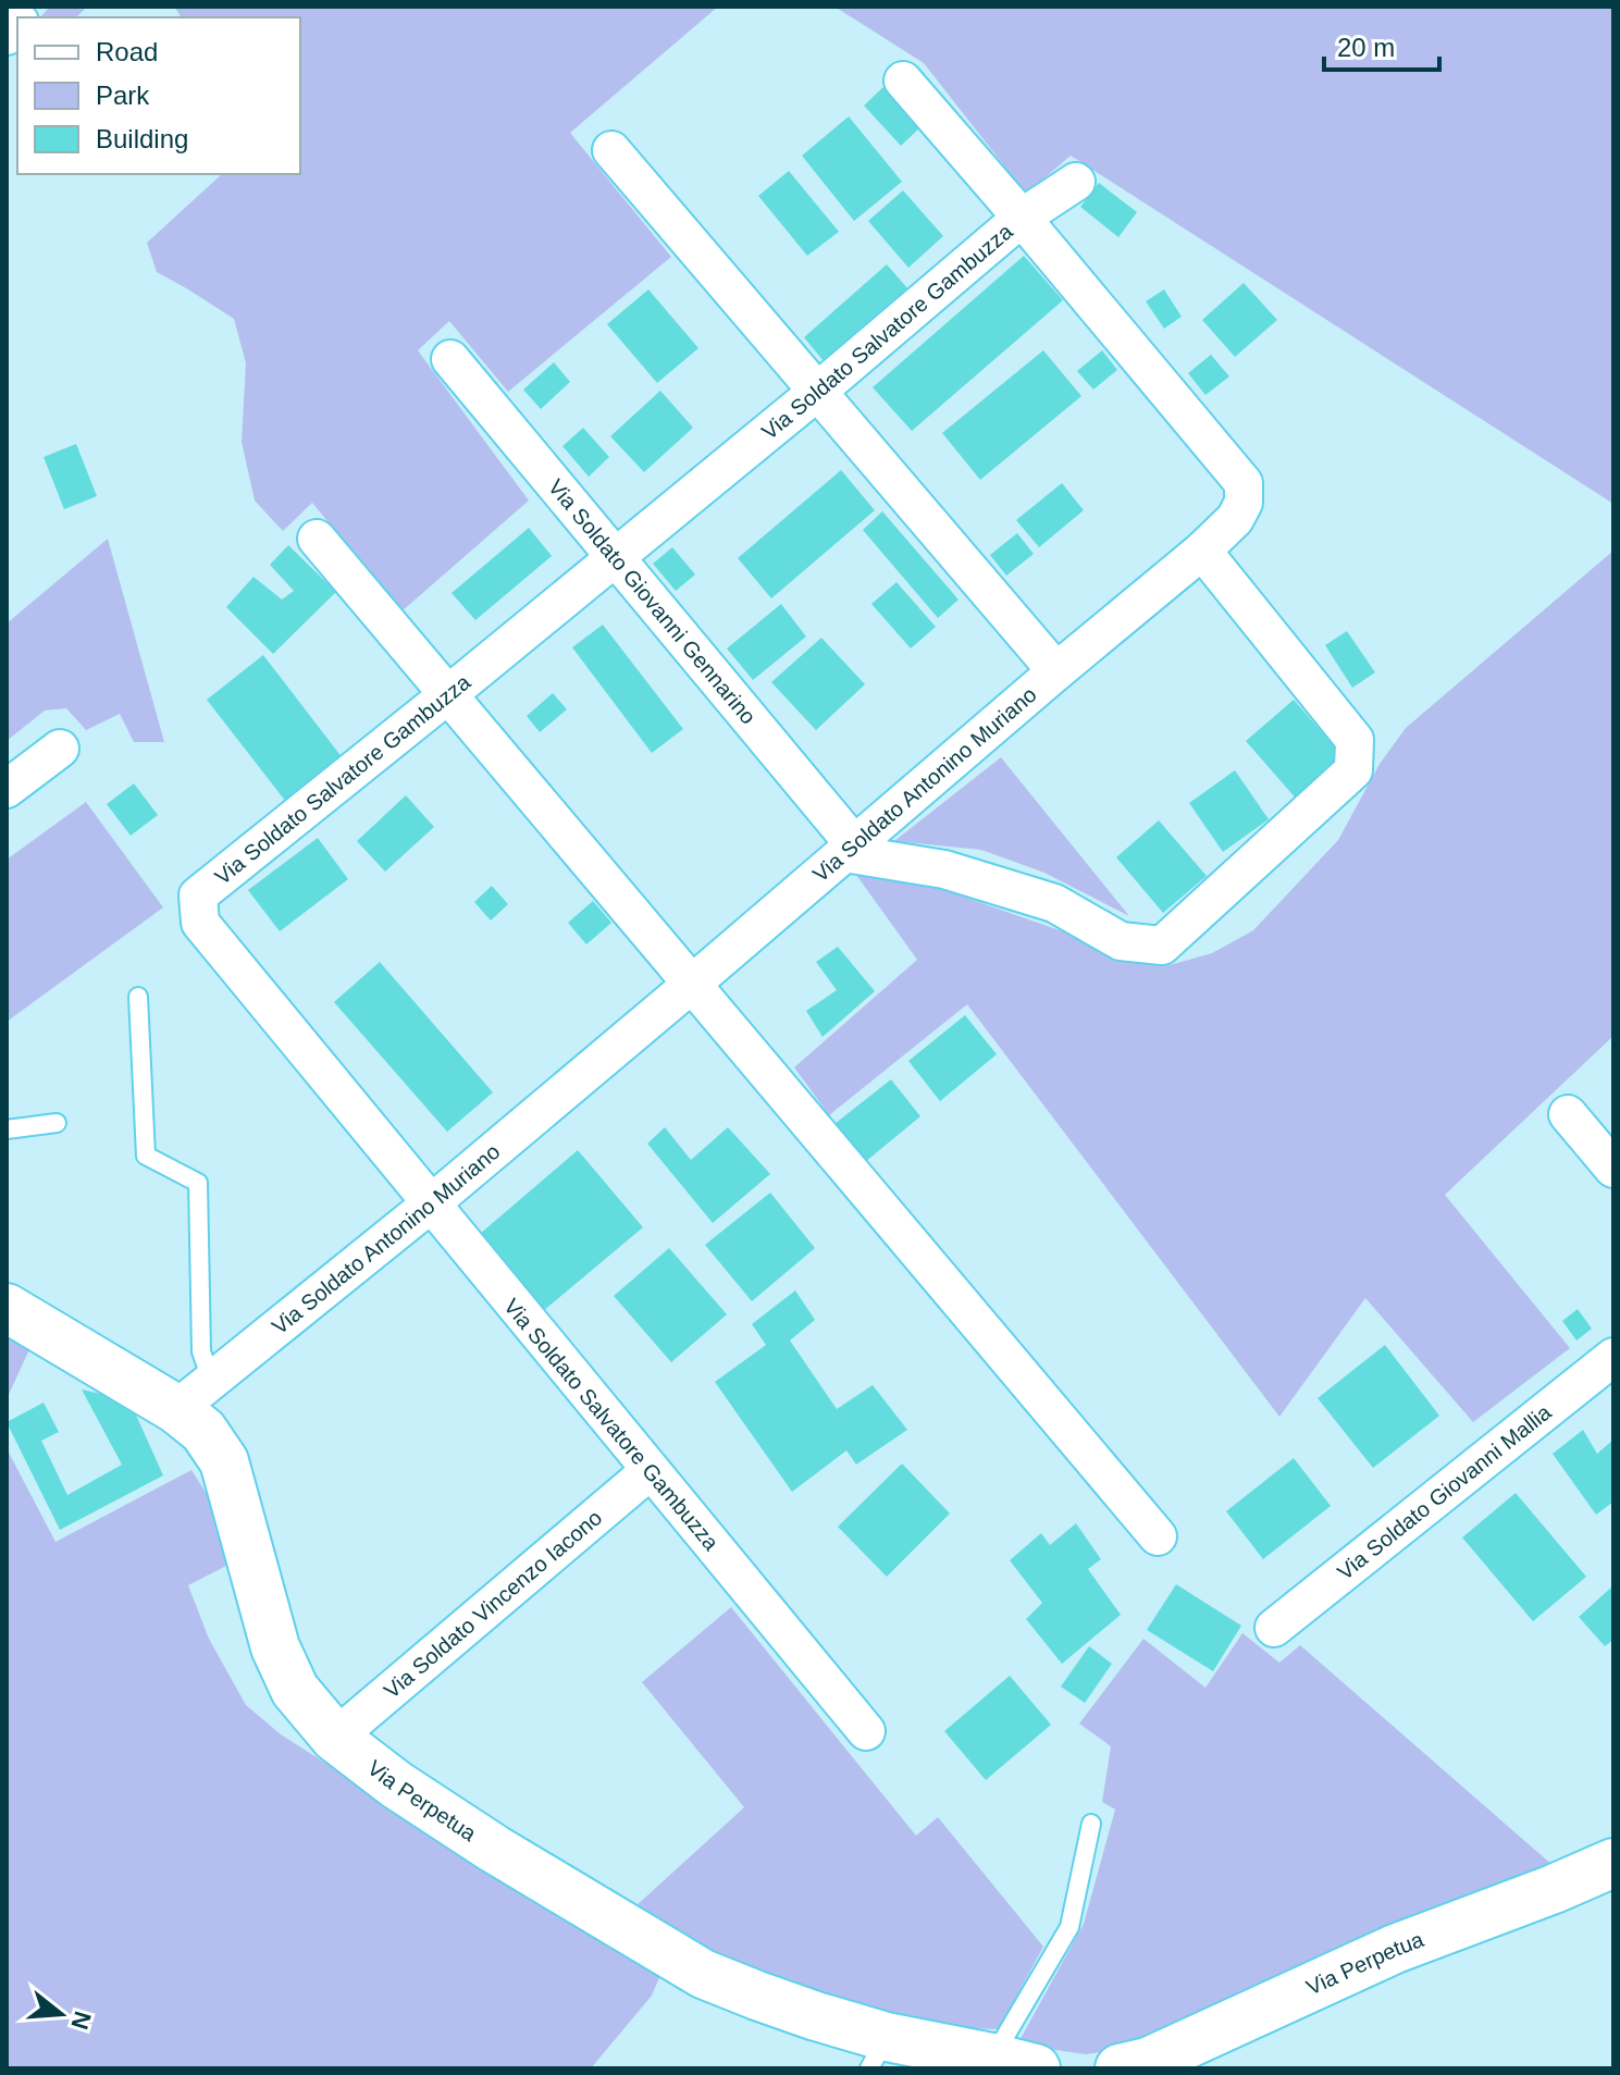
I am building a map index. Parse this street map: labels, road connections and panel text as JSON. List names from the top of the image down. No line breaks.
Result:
{"streets":{"street":["Via Soldato Salvatore Gambuzza","Via Soldato Giovanni Gennarino","Via Soldato Antonino Muriano","Via Soldato Giovanni Mallia","Via Soldato Vincenzo Iacono","Via Perpetua"]},"crossings":[["Via Soldato Salvatore Gambuzza","Via Soldato Giovanni Gennarino"],["Via Soldato Salvatore Gambuzza","Via Soldato Antonino Muriano"],["Via Soldato Salvatore Gambuzza","Via Soldato Vincenzo Iacono"],["Via Soldato Giovanni Gennarino","Via Soldato Antonino Muriano"],["Via Soldato Antonino Muriano","Via Perpetua"],["Via Soldato Vincenzo Iacono","Via Perpetua"]],"legend":["Road","Park","Building"],"scale_bar":"20 m","north":"right"}
